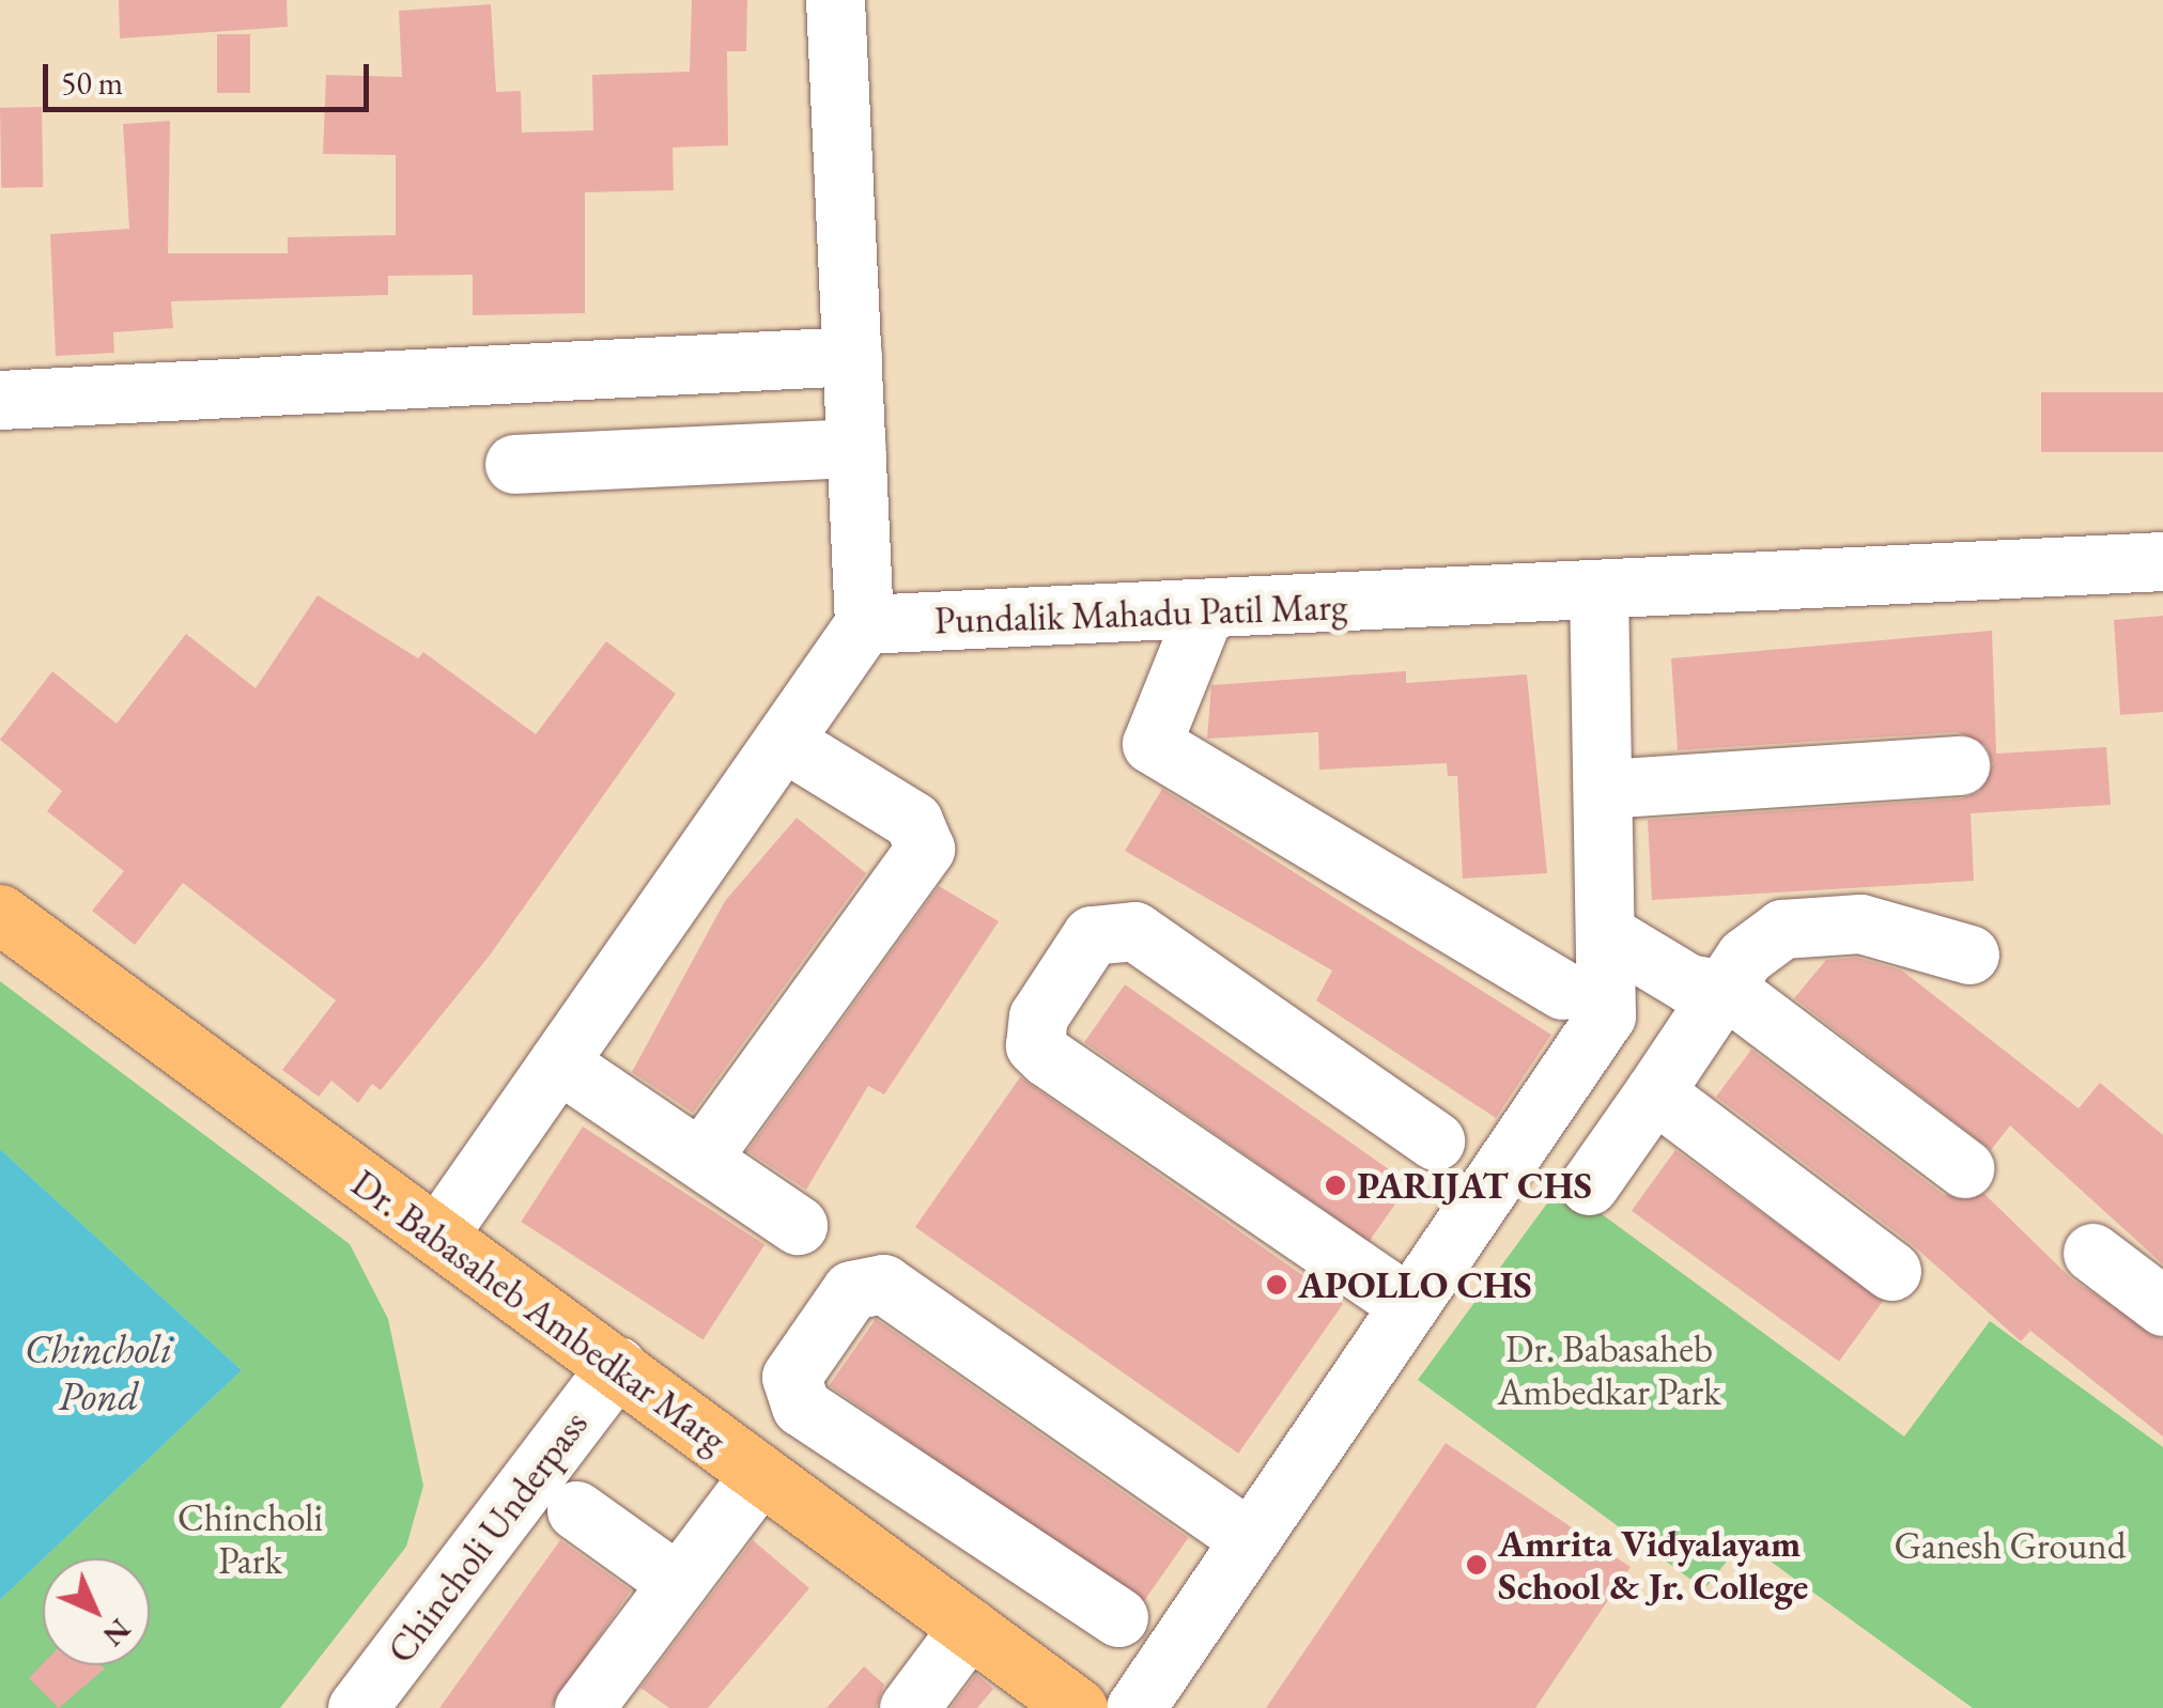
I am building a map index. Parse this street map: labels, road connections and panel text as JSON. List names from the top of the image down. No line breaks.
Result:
{"streets":{"main road":["Dr. Babasaheb Ambedkar Marg"],"street":["Pundalik Mahadu Patil Marg","Chincholi Underpass"]},"crossings":[["Dr. Babasaheb Ambedkar Marg","Chincholi Underpass"]],"water":["Chincholi Pond"],"parks":["Dr. Babasaheb Ambedkar Park","Chincholi Park","Ganesh Ground"],"places":["PARIJAT CHS","APOLLO CHS","Amrita Vidyalayam School & Jr. College"],"scale_bar":"50 m","north":"bottom right"}
